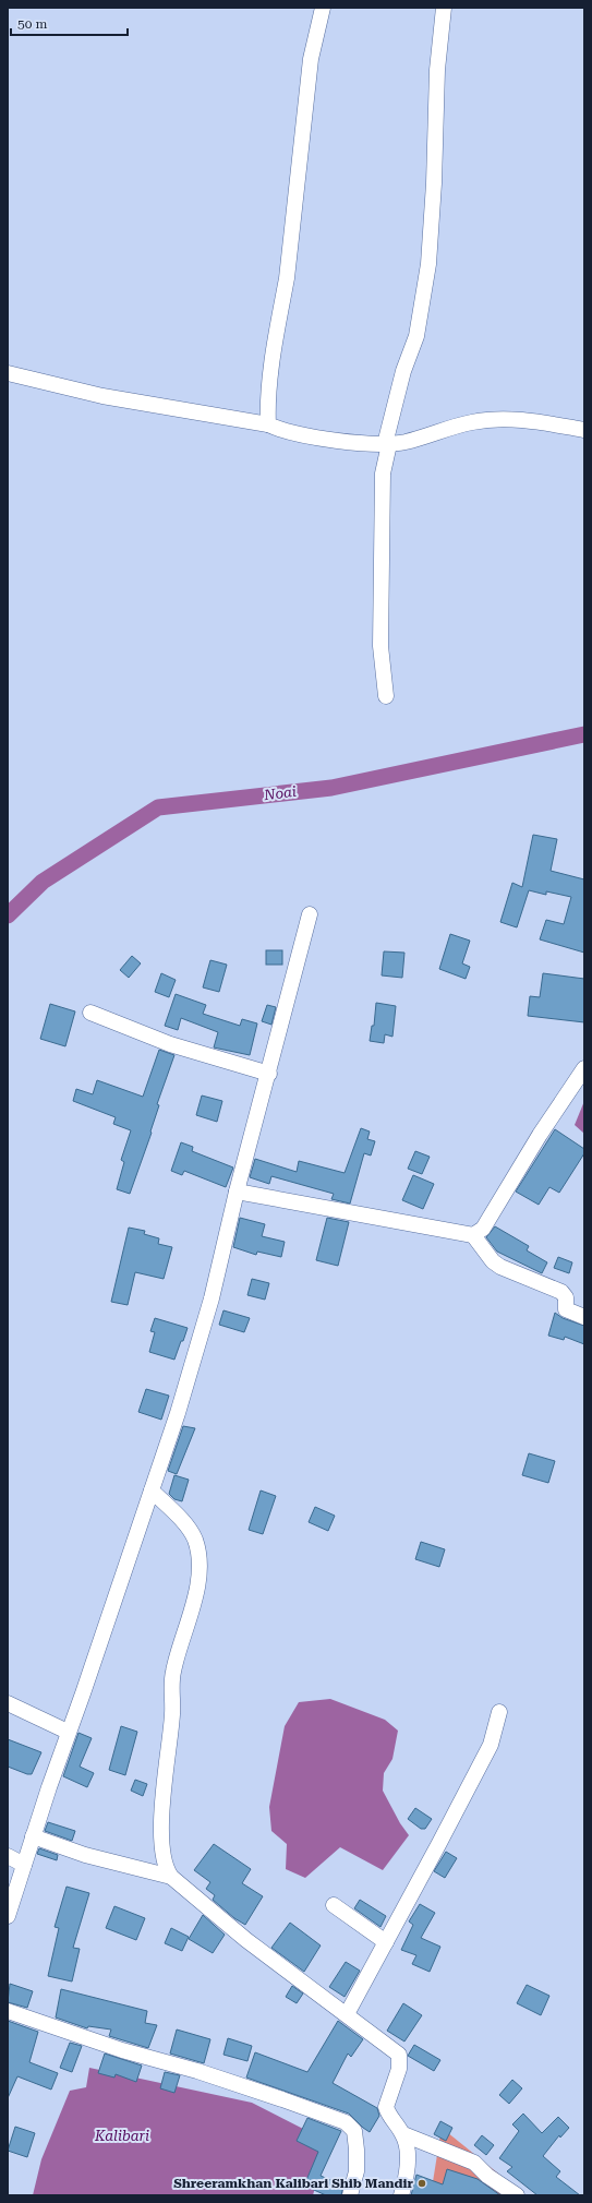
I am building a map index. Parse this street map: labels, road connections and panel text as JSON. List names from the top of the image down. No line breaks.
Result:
{"water":["Noai","Kalibari"],"places":["Shreeramkhan Kalibari Shib Mandir"],"scale_bar":"50 m"}
